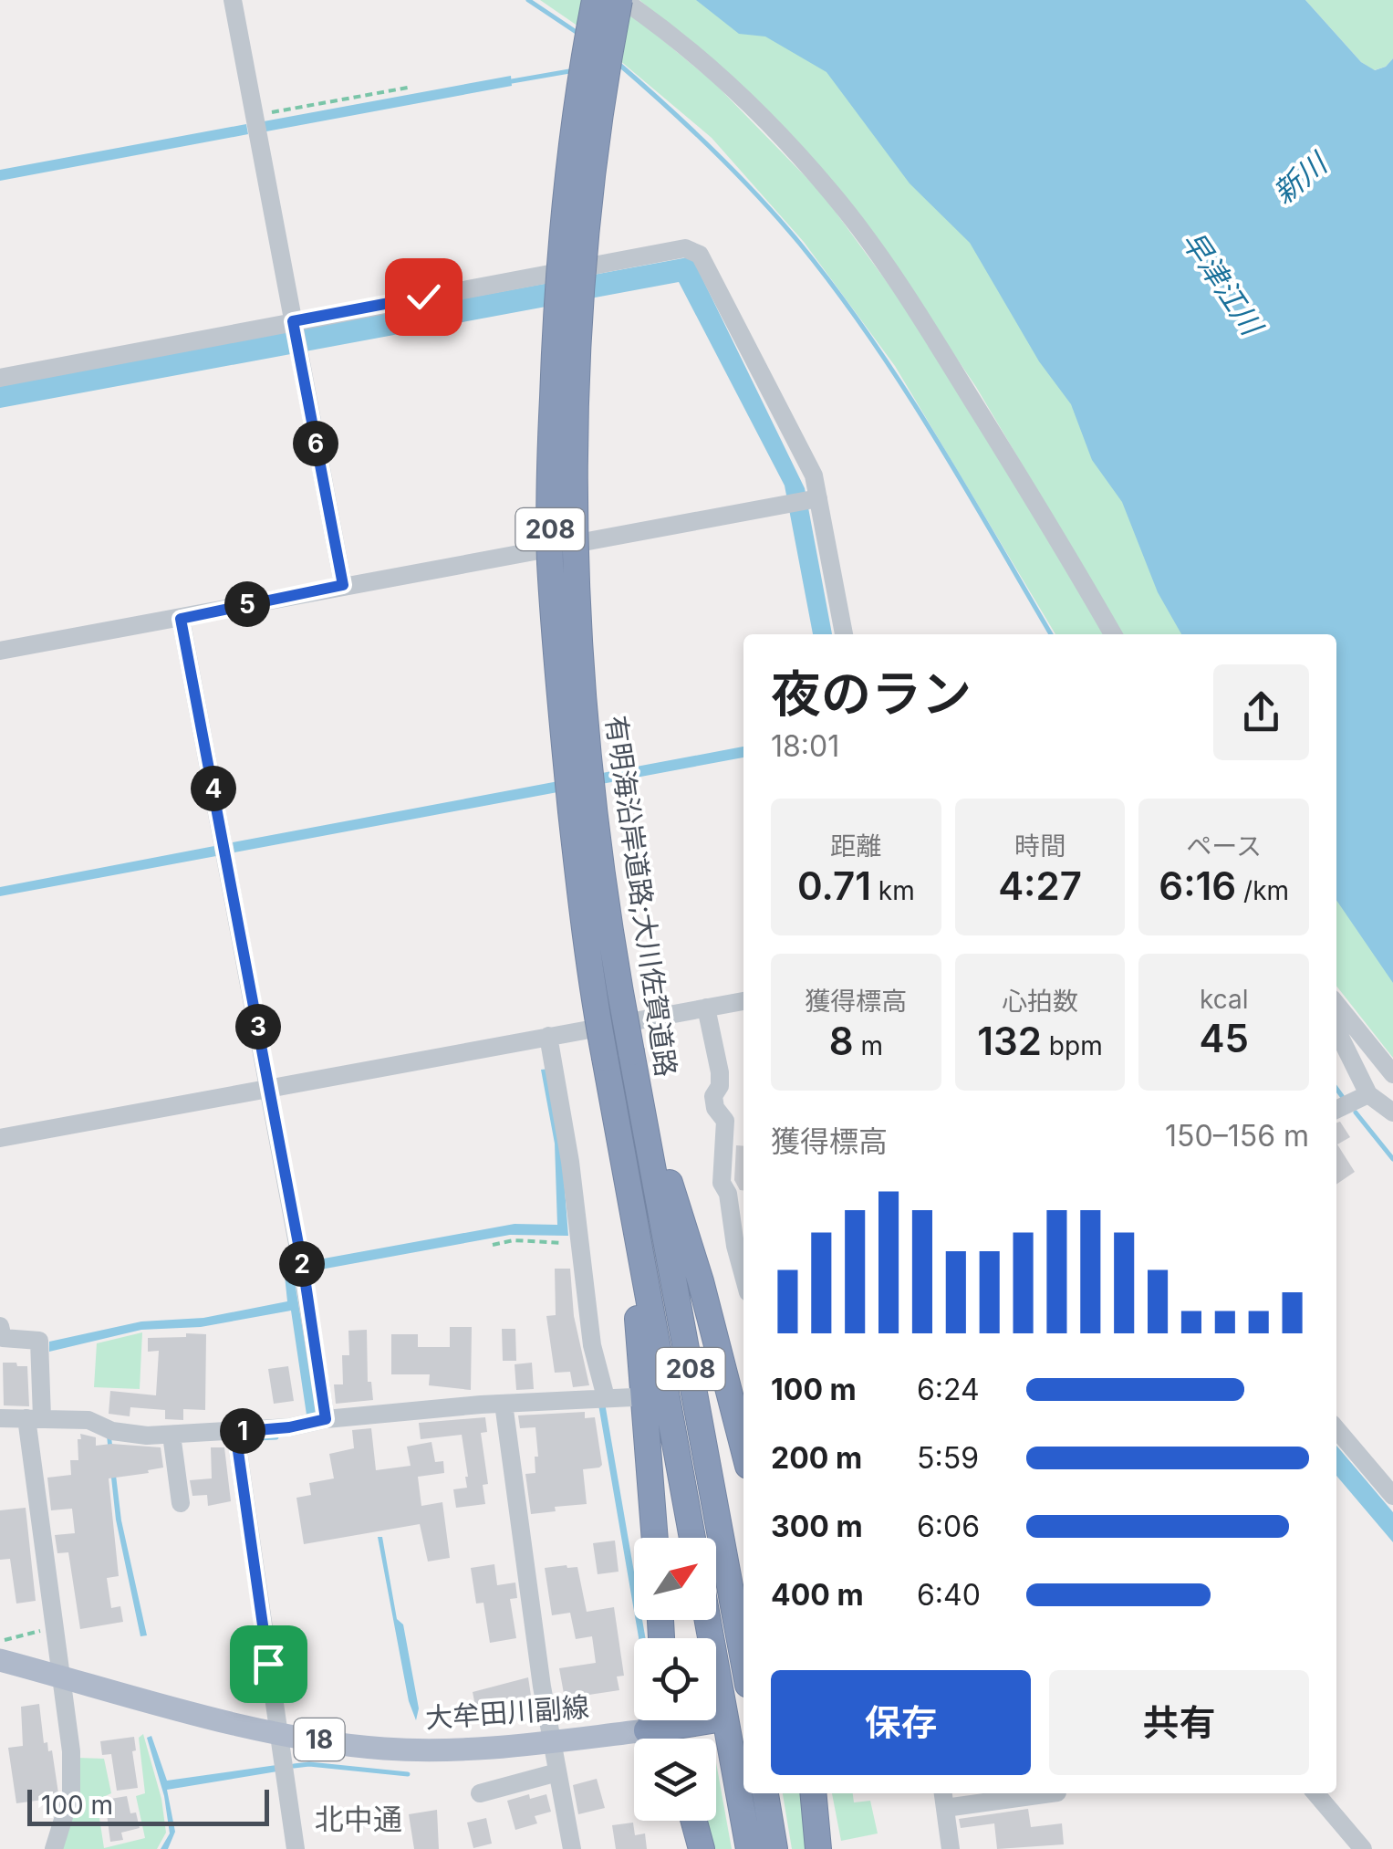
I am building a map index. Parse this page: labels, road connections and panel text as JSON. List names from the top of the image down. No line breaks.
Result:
{"streets":{"highway":["208","有明海沿岸道路;大川佐賀道路"],"main road":["大牟田川副線","18"]},"districts":["北中通"],"water":["新川","早津江川"],"scale_bar":"100 m","north":"top right","page":{"pins":["6","5","4","3","2","1"],"heading":["夜のラン","18:01"],"stats":[["距離","0.71 km"],["時間","4:27"],["ペース","6:16 /km"],["獲得標高","8 m"],["心拍数","132 bpm"],["kcal","45"]],"chart":["獲得標高","150–156 m"],"list":[{"name":"100 m","note":"6:24"},{"name":"200 m","note":"5:59"},{"name":"300 m","note":"6:06"},{"name":"400 m","note":"6:40"}],"buttons":["保存","共有"],"scale":"100 m"}}
